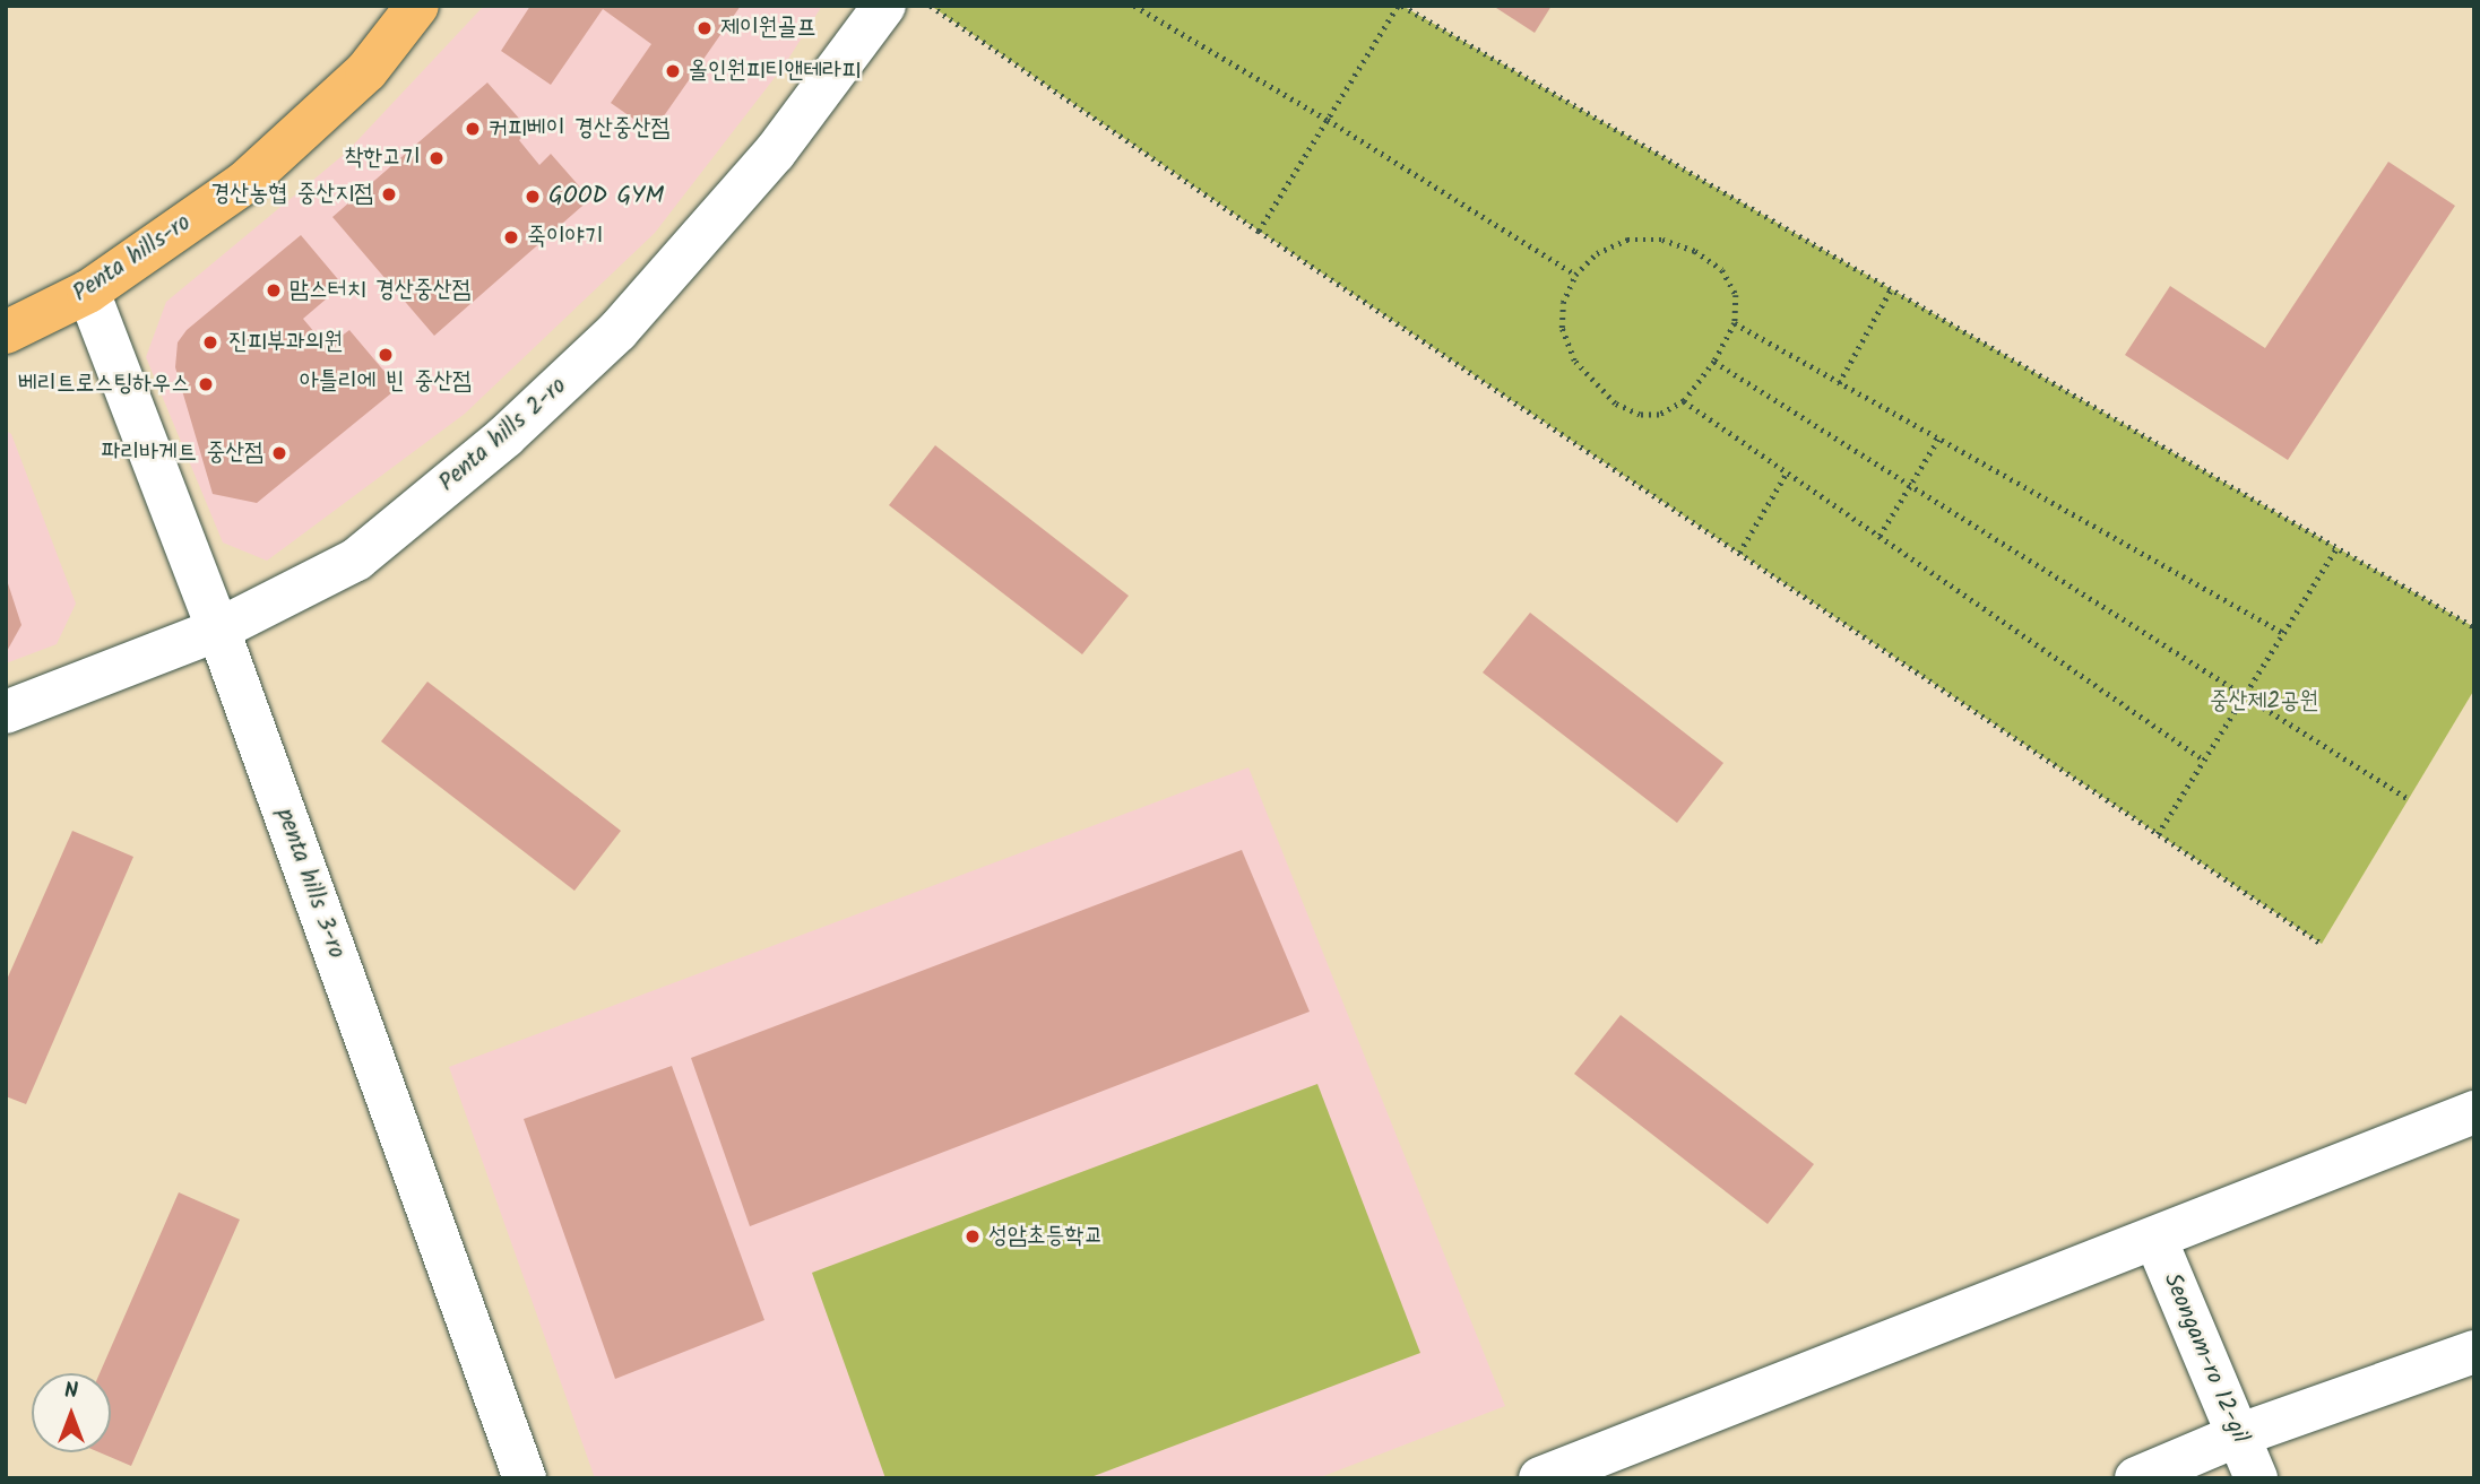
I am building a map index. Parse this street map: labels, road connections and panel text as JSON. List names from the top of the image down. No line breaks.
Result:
{"streets":{"main road":["Penta hills-ro"],"street":["Penta hills 2-ro","penta hills 3-ro","Seongam-ro 12-gil"]},"crossings":[["Penta hills-ro","penta hills 3-ro"],["Penta hills 2-ro","penta hills 3-ro"]],"parks":["중산제2공원"],"places":["제이원골프","올인원피티앤테라피","커피베이 경산중산점","착한고기","경산농협 중산지점","GOOD GYM","죽이야기","맘스터치 경산중산점","진피부과의원","아틀리에 빈 중산점","베리트로스팅하우스","파리바게트 중산점","성암초등학교"],"north":"top"}
